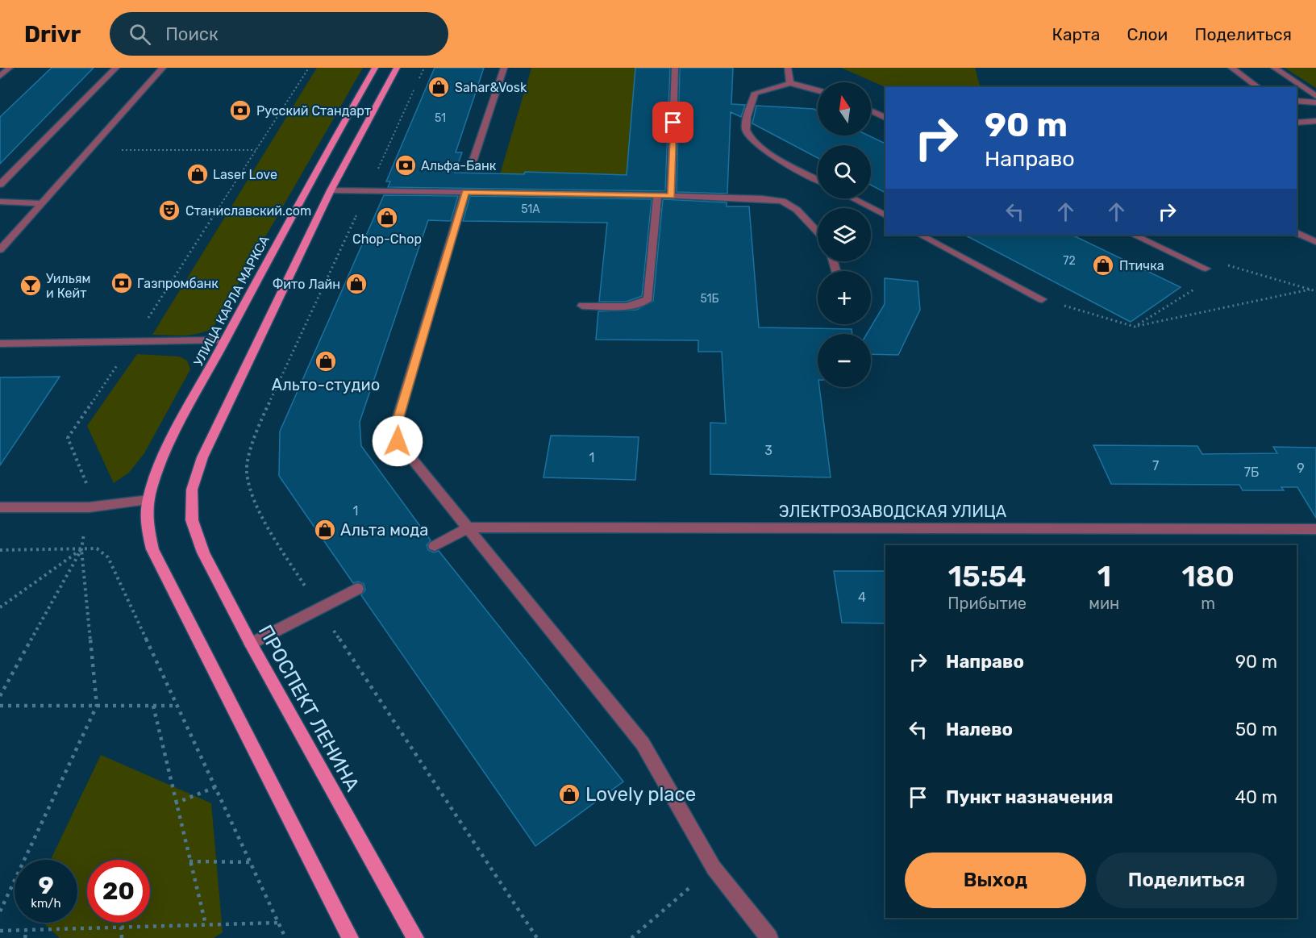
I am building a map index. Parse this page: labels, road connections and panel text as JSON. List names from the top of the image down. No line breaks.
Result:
{"streets":{"main road":["УЛИЦА КАРЛА МАРКСА","ПРОСПЕКТ ЛЕНИНА"],"street":["ЭЛЕКТРОЗАВОДСКАЯ УЛИЦА"]},"places":{"shop":["Sahar&Vosk","Laser Love","Chop-Chop","Птичка","Фито Лайн","Альто-студио","Альта мода","Lovely place"],"bank":["Русский Стандарт","Альфа-Банк","Газпромбанк"],"theatre":["Станиславский.com"],"bar":["Уильям и Кейт"]},"house_numbers":["51","51А","72","51Б","3","1","7","9","7Б","1","4"],"north":"top","page":{"header":"Drivr","search":"Поиск","nav":["Карта","Слои","Поделиться"],"map_buttons":["+","−"],"turn":["90 m","Направо"],"eta":["15:54","Прибытие","1","мин","180","m"],"list":[{"name":"Направо","value":"90 m"},{"name":"Налево","value":"50 m"},{"name":"Пункт назначения","value":"40 m"}],"buttons":["Выход","Поделиться"],"speed":"9 km/h","limit":"20"}}
